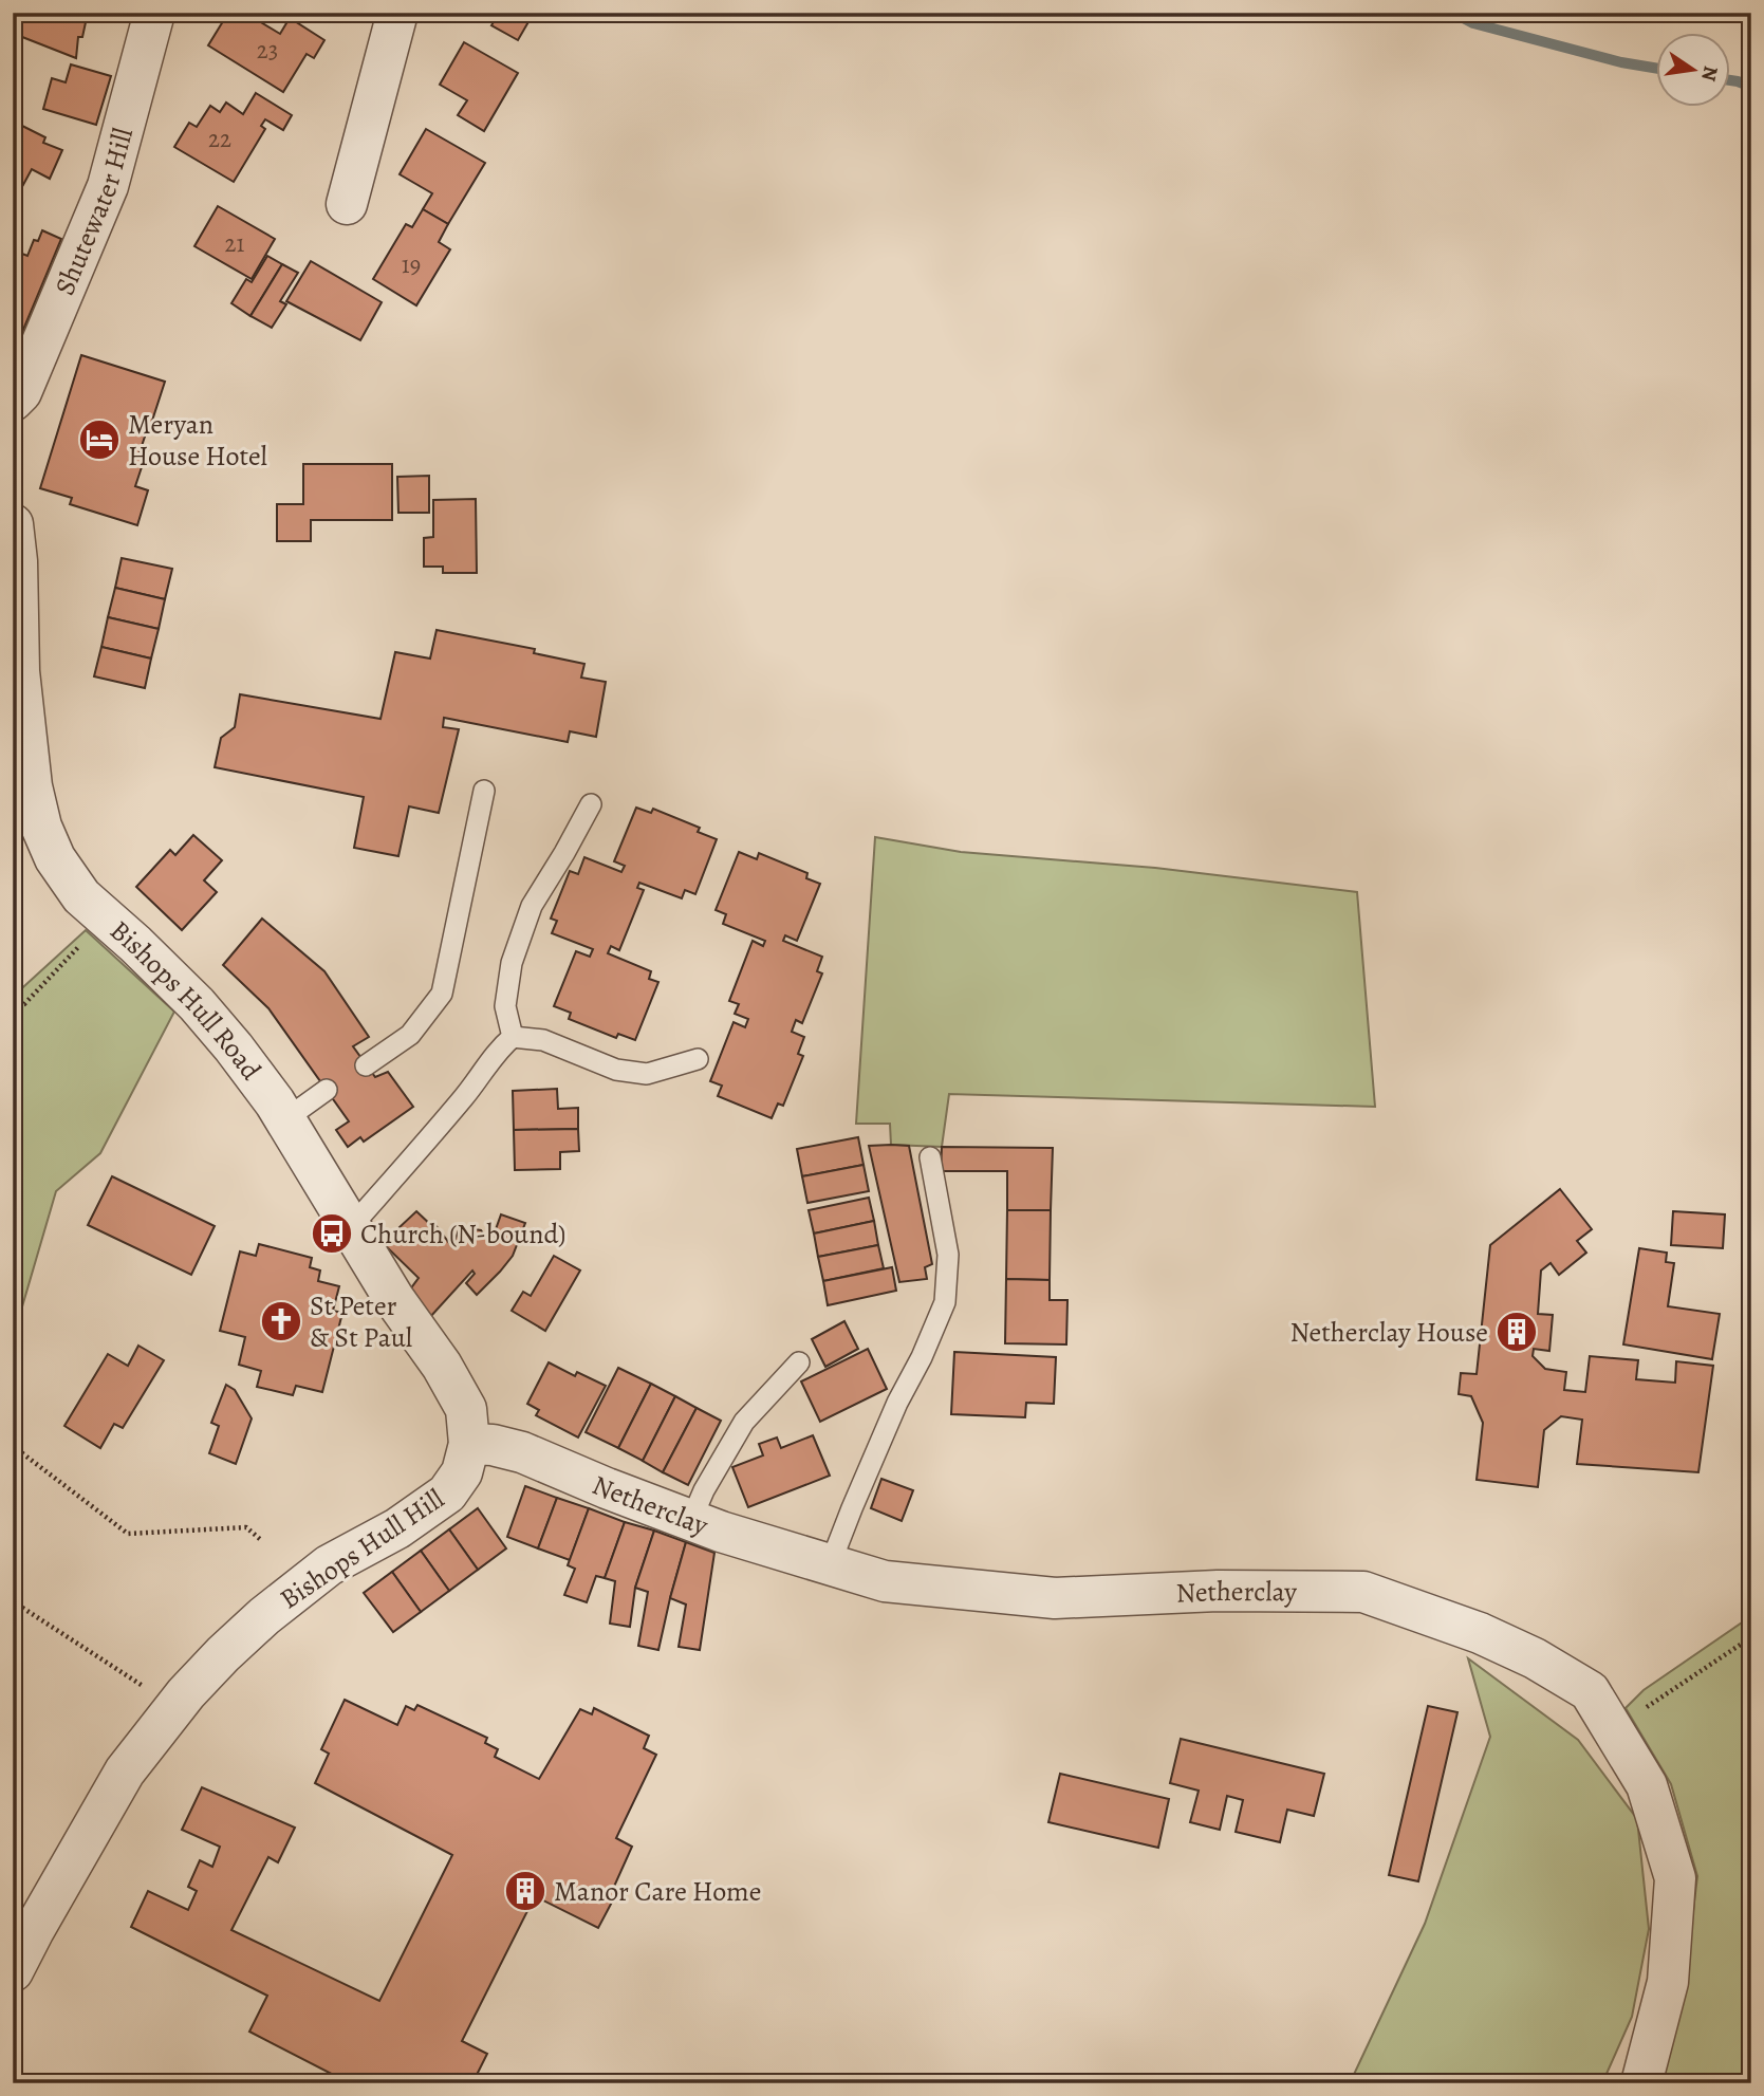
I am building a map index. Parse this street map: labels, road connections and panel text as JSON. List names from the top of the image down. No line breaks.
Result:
{"streets":{"street":["Shutewater Hill","Bishops Hull Road","Netherclay","Bishops Hull Hill"]},"crossings":[["Bishops Hull Road","Netherclay"],["Bishops Hull Road","Bishops Hull Hill"],["Netherclay","Bishops Hull Hill"]],"places":{"hotel":["Meryan House Hotel"],"bus stop":["Church (N-bound)"],"church":["St Peter & St Paul"],"building":["Netherclay House","Manor Care Home"]},"house_numbers":["23","22","21","19"],"north":"right"}
